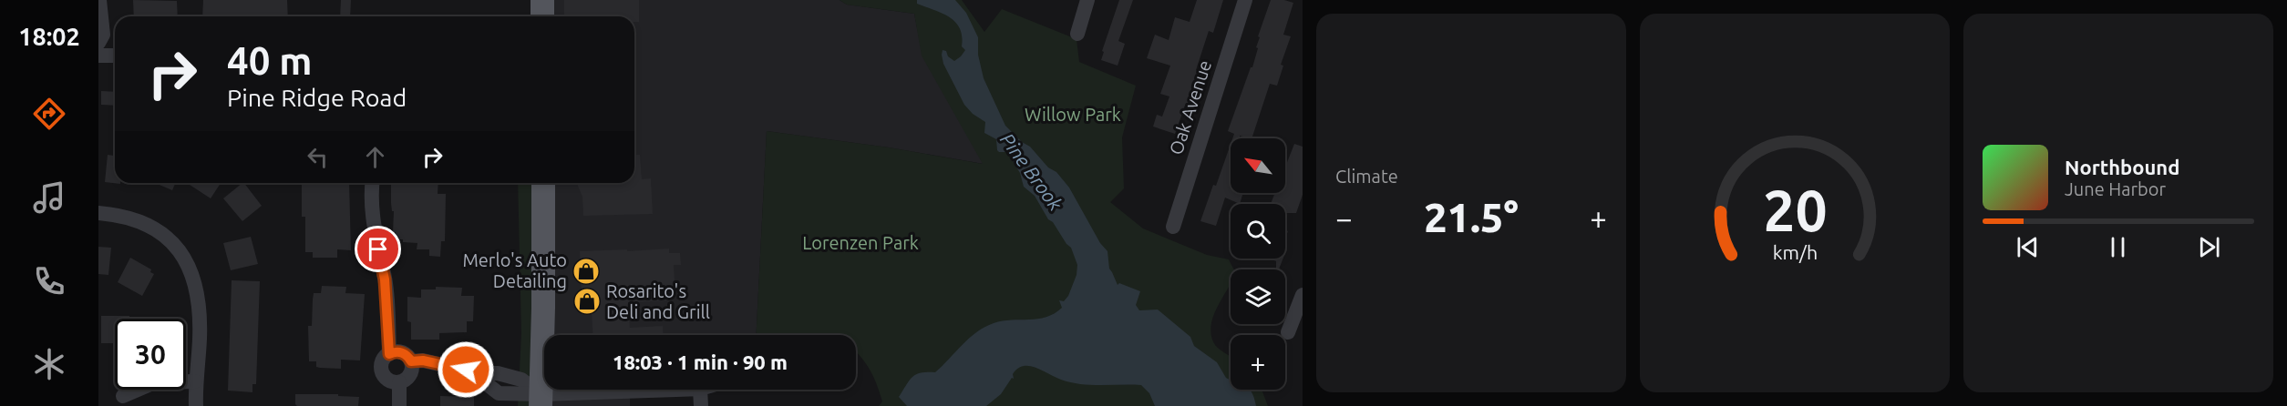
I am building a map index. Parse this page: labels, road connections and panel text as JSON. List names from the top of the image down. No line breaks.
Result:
{"streets":{"street":["Oak Avenue"]},"water":["Pine Brook"],"parks":["Willow Park","Lorenzen Park"],"places":{"shop":["Merlo's Auto Detailing","Rosarito's Deli and Grill"]},"north":"top left","page":{"tabs":"18:02","tile":"Climate","turn":["40 m","Pine Ridge Road"],"map_buttons":"+","song":["Northbound","June Harbor"],"heat":["−","21.5°","+"],"limit":"30","trip":"18:03 · 1 min · 90 m","gauge":["20","km/h"]}}
